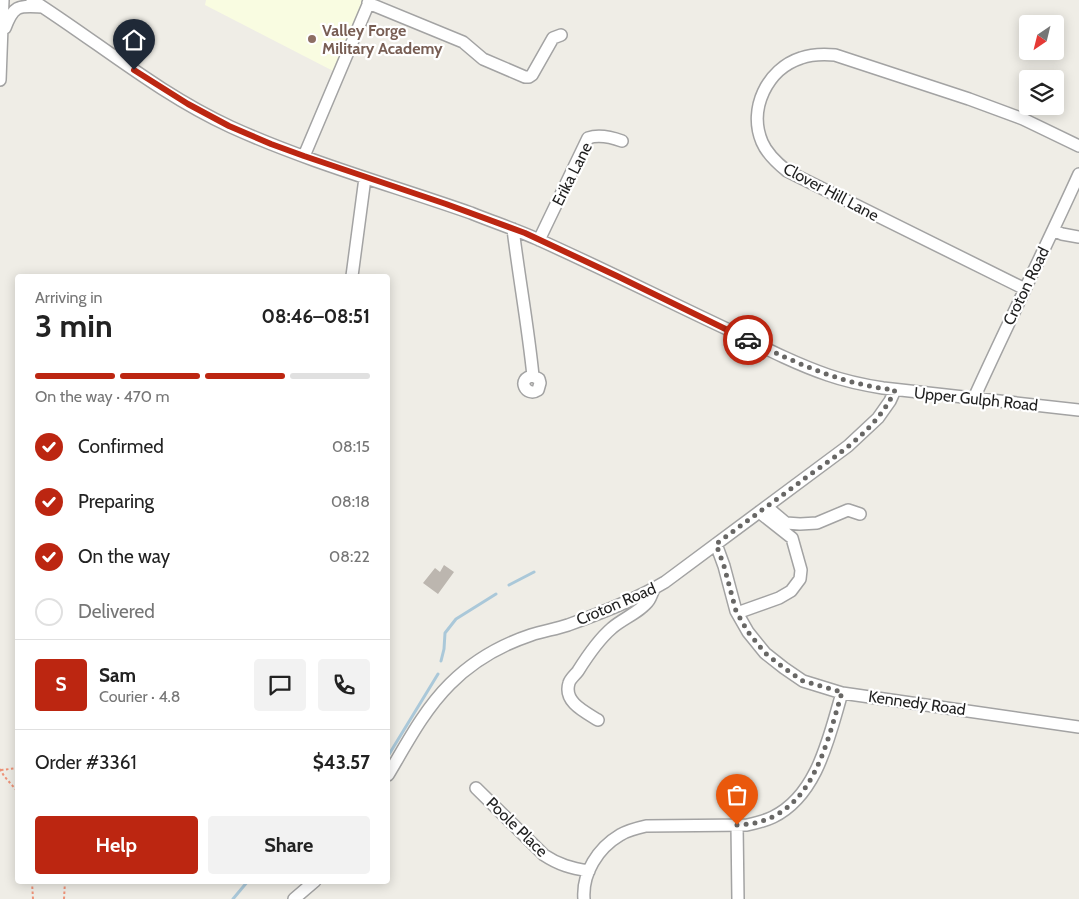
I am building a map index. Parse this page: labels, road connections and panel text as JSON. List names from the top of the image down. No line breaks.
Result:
{"streets":{"street":["Erika Lane","Clover Hill Lane","Croton Road","Upper Gulph Road","Kennedy Road","Poole Place"]},"crossings":[["Erika Lane","Upper Gulph Road"],["Clover Hill Lane","Croton Road"],["Croton Road","Upper Gulph Road"],["Croton Road","Kennedy Road"]],"places":["Valley Forge Military Academy"],"north":"bottom left","page":{"heading":["3 min","Arriving in","08:46–08:51"],"panel":["Sam","Courier · 4.8","Order #3361","$43.57"],"bar":"On the way · 470 m","list":[["Confirmed","08:15"],["Preparing","08:18"],["On the way","08:22"],"Delivered"],"round":"S","buttons":["Help","Share"]}}
